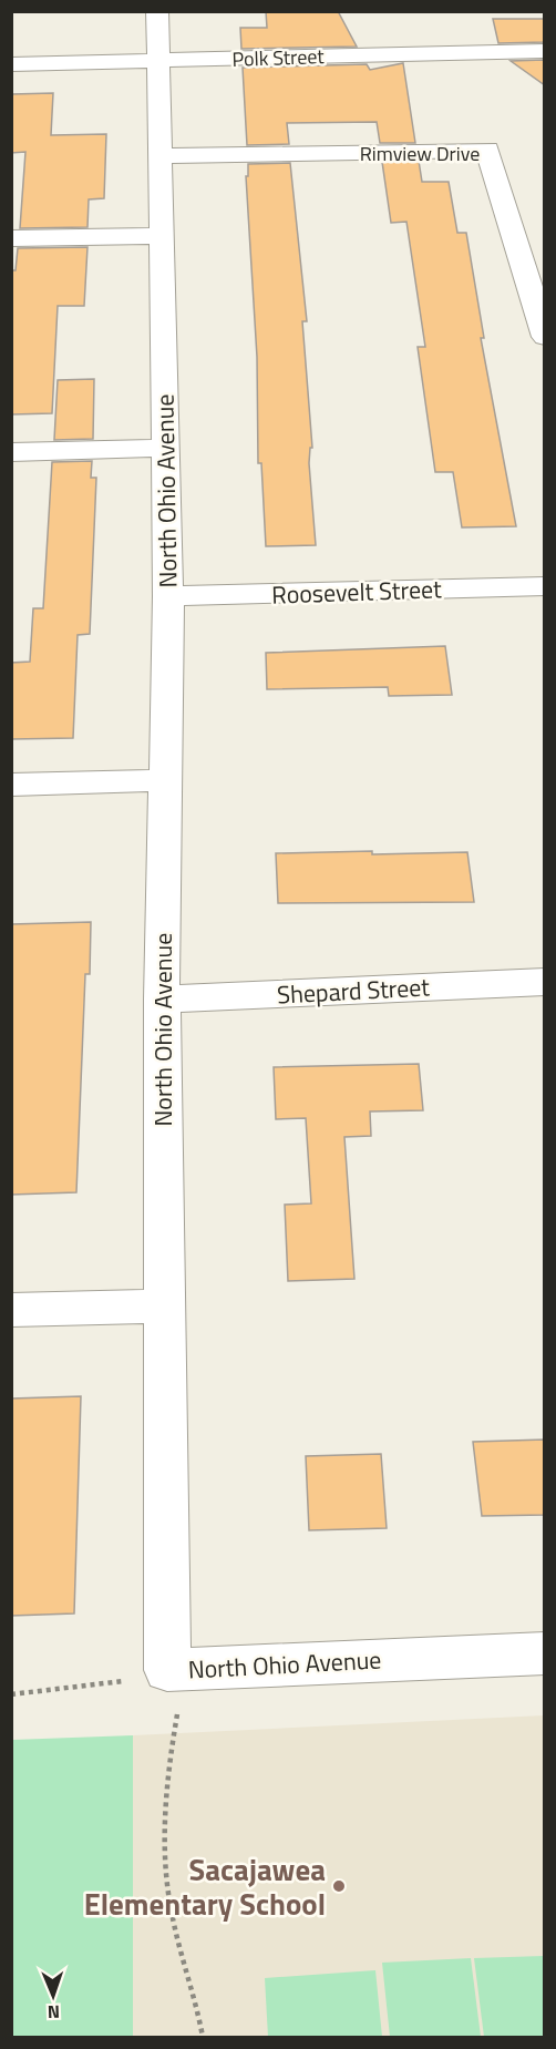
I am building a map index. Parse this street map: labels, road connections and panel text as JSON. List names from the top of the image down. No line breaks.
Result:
{"streets":{"street":["Polk Street","Rimview Drive","North Ohio Avenue","Roosevelt Street","Shepard Street"]},"crossings":[["Polk Street","North Ohio Avenue"],["Rimview Drive","North Ohio Avenue"],["North Ohio Avenue","Roosevelt Street"],["North Ohio Avenue","Shepard Street"]],"places":["Sacajawea Elementary School"],"north":"bottom"}
